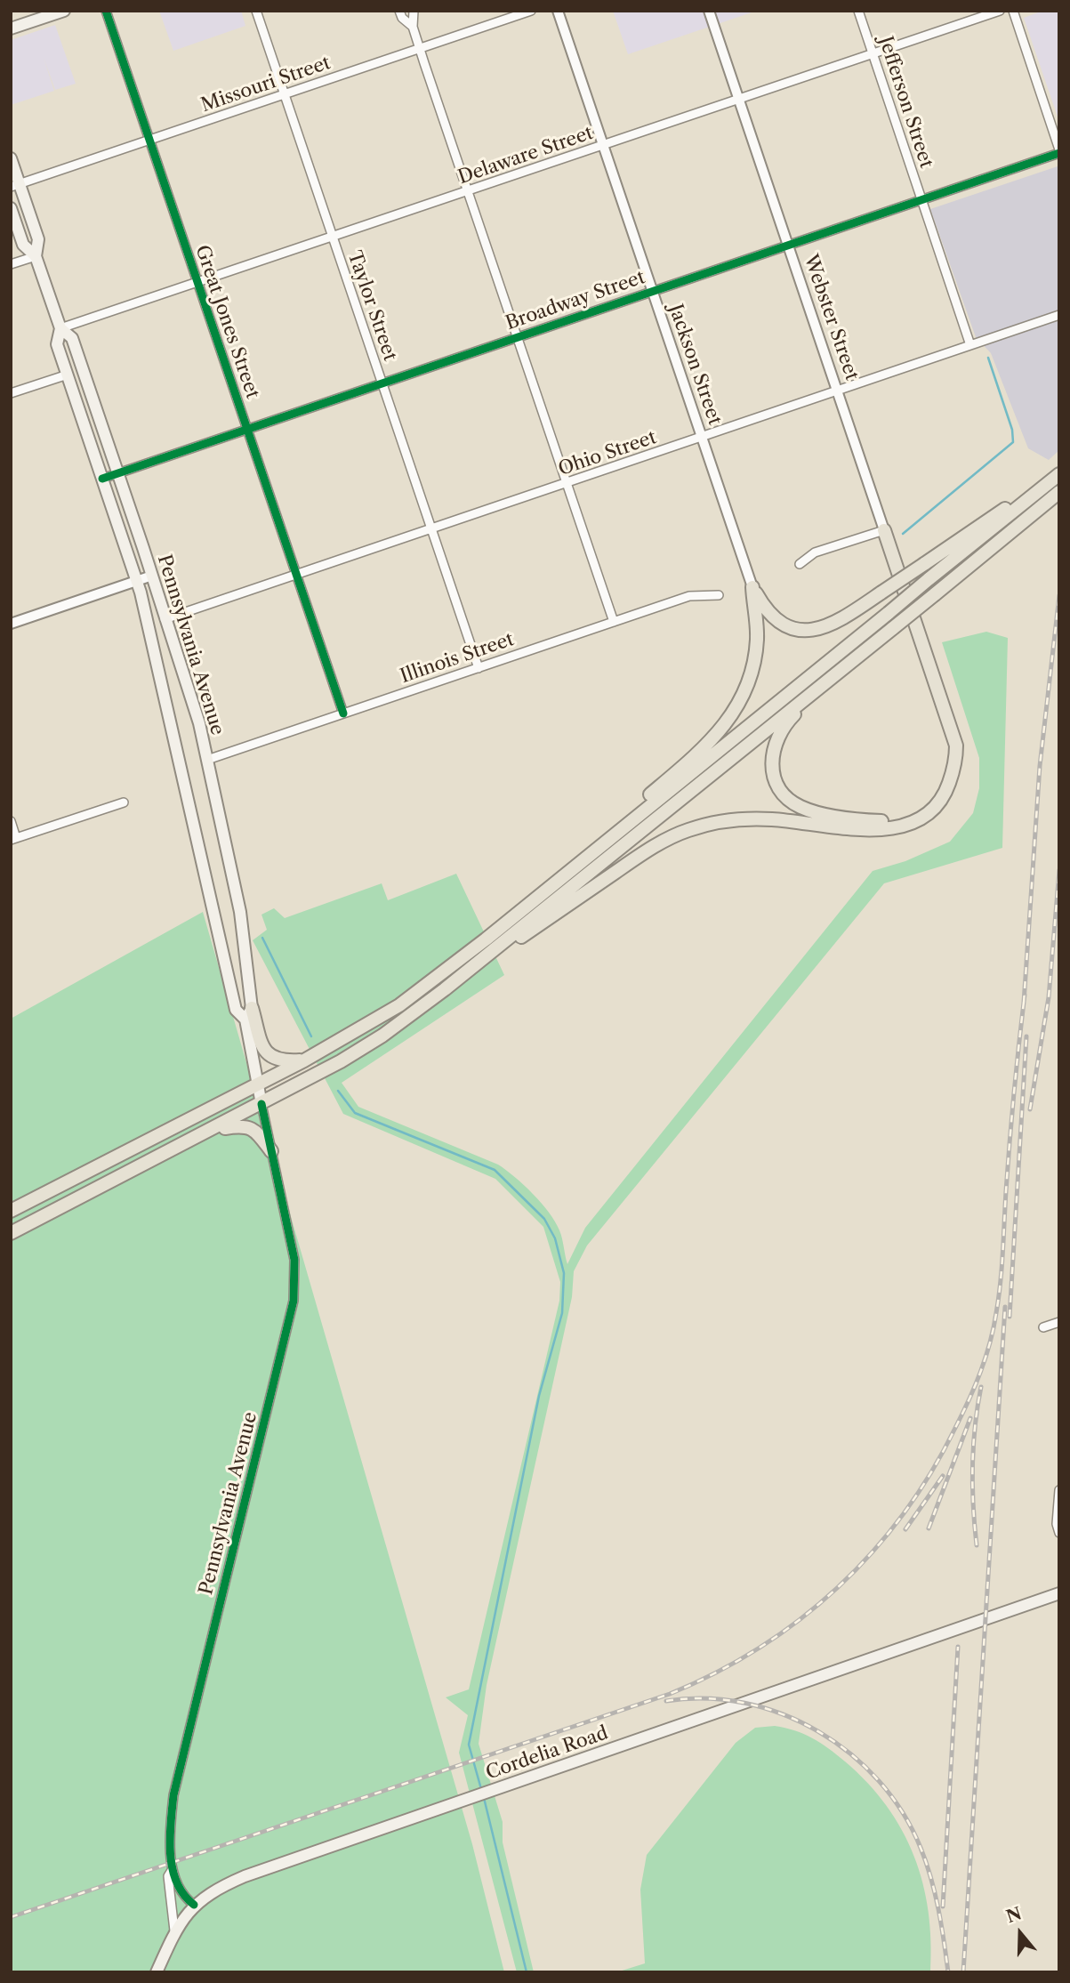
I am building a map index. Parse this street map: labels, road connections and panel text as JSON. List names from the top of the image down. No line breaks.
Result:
{"streets":{"main road":["Pennsylvania Avenue","Cordelia Road"],"street":["Missouri Street","Jefferson Street","Delaware Street","Broadway Street","Taylor Street","Webster Street","Great Jones Street","Jackson Street","Ohio Street","Illinois Street"]},"crossings":[["Missouri Street","Taylor Street"],["Missouri Street","Great Jones Street"],["Missouri Street","Pennsylvania Avenue"],["Jefferson Street","Delaware Street"],["Jefferson Street","Broadway Street"],["Jefferson Street","Ohio Street"],["Delaware Street","Taylor Street"],["Delaware Street","Webster Street"],["Delaware Street","Great Jones Street"],["Delaware Street","Jackson Street"],["Delaware Street","Pennsylvania Avenue"],["Broadway Street","Taylor Street"],["Broadway Street","Webster Street"],["Broadway Street","Great Jones Street"],["Broadway Street","Jackson Street"],["Broadway Street","Pennsylvania Avenue"],["Taylor Street","Ohio Street"],["Taylor Street","Illinois Street"],["Webster Street","Ohio Street"],["Great Jones Street","Ohio Street"],["Great Jones Street","Illinois Street"],["Jackson Street","Ohio Street"],["Ohio Street","Pennsylvania Avenue"],["Pennsylvania Avenue","Illinois Street"],["Pennsylvania Avenue","Cordelia Road"]],"north":"top"}
